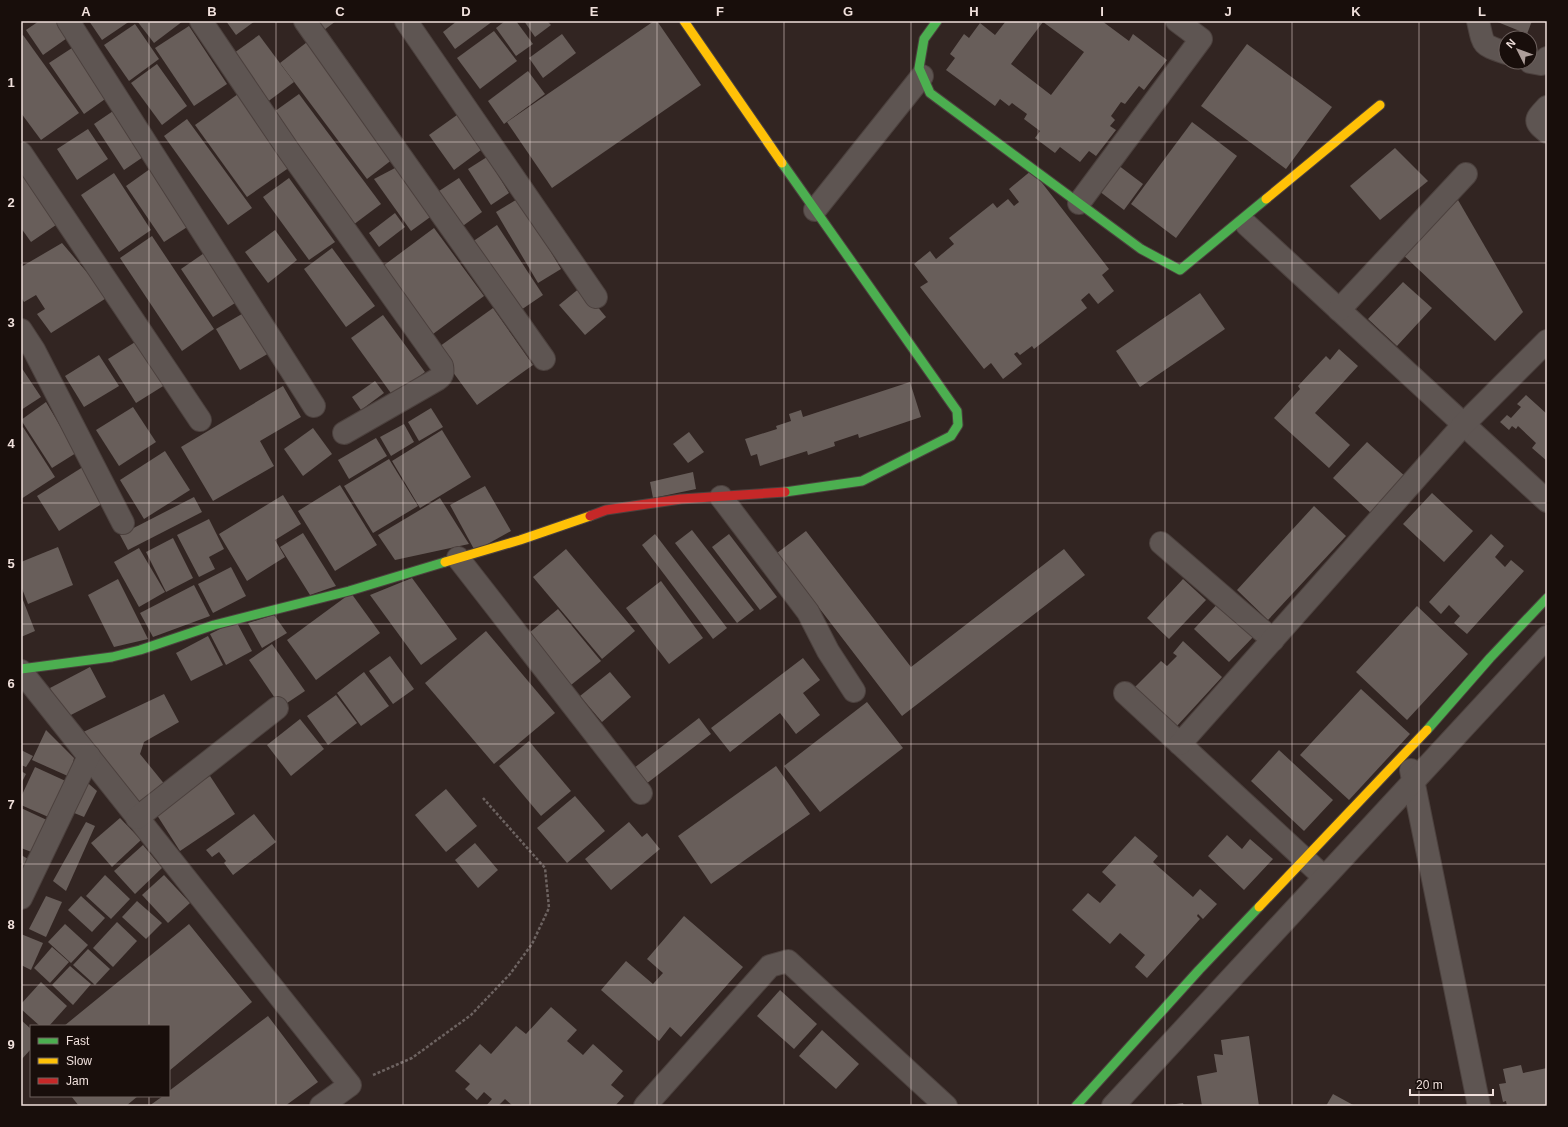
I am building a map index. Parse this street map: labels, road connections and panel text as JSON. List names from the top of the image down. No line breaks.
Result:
{"legend":["Fast","Slow","Jam"],"scale_bar":"20 m","north":"top left","grid":{"columns":["A","B","C","D","E","F","G","H","I","J","K","L"],"rows":["1","2","3","4","5","6","7","8","9"]}}
